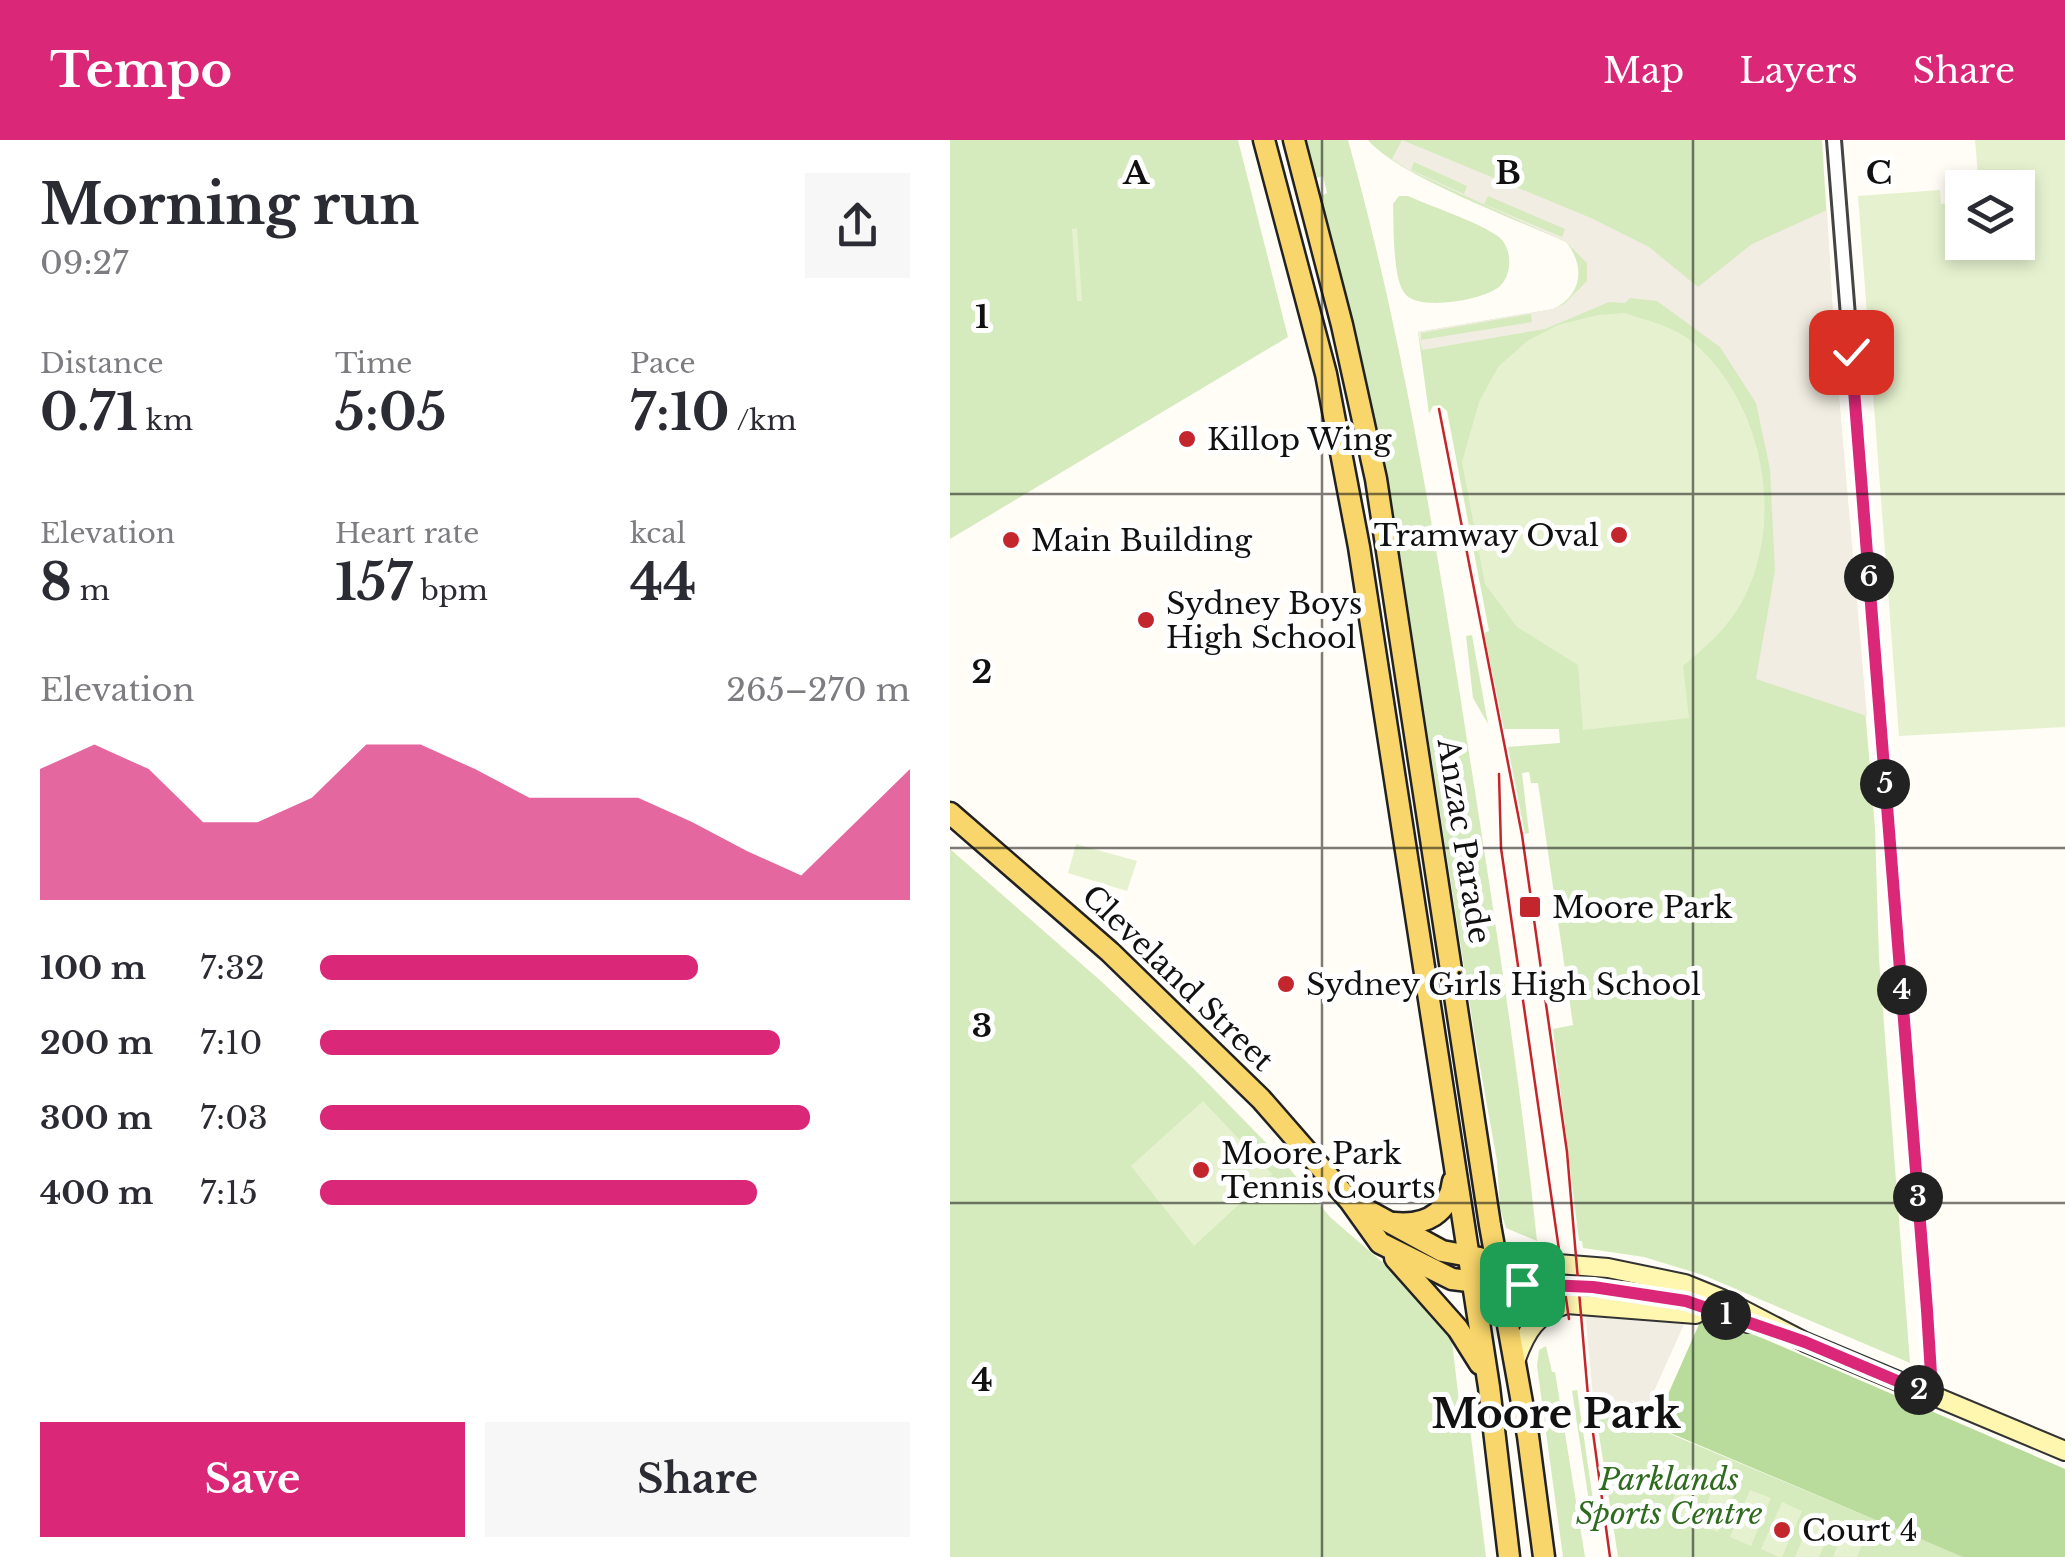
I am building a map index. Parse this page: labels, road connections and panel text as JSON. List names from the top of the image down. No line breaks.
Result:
{"streets":{"main road":["Anzac Parade","Cleveland Street"]},"crossings":[["Anzac Parade","Cleveland Street"]],"districts":["Moore Park"],"parks":["Parklands Sports Centre"],"places":{"other":["Killop Wing","Tramway Oval","Main Building","Sydney Boys High School","Sydney Girls High School","Moore Park Tennis Courts","Court 4"],"transit":["Moore Park"]},"page":{"header":"Tempo","nav":["Map","Layers","Share"],"heading":["Morning run","09:27"],"stats":[["Distance","0.71 km"],["Time","5:05"],["Pace","7:10 /km"],["Elevation","8 m"],["Heart rate","157 bpm"],["kcal","44"]],"pins":["6","5","4","3","1","2"],"chart":["Elevation","265–270 m"],"list":[{"name":"100 m","note":"7:32"},{"name":"200 m","note":"7:10"},{"name":"300 m","note":"7:03"},{"name":"400 m","note":"7:15"}],"buttons":["Save","Share"]},"grid":{"columns":["A","B","C"],"rows":["1","2","3","4"]}}
